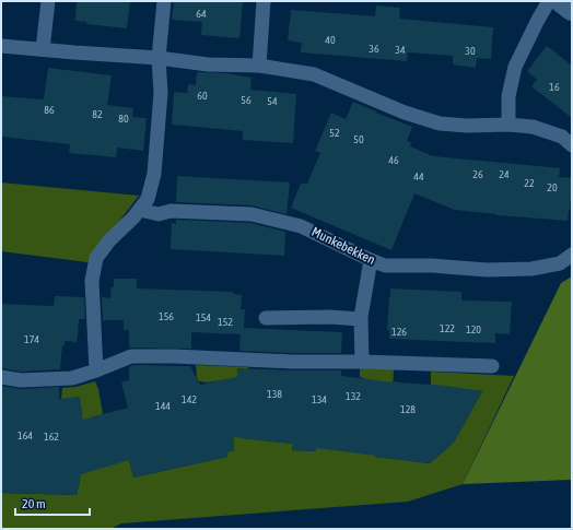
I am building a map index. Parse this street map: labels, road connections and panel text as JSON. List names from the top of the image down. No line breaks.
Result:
{"streets":{"lane":["Munkebekken"]},"house_numbers":["64","40","36","34","30","16","60","56","54","86","82","80","52","50","46","26","24","44","22","20","156","154","152","122","120","126","174","138","132","142","134","144","128","164","162"],"scale_bar":"20 m"}
